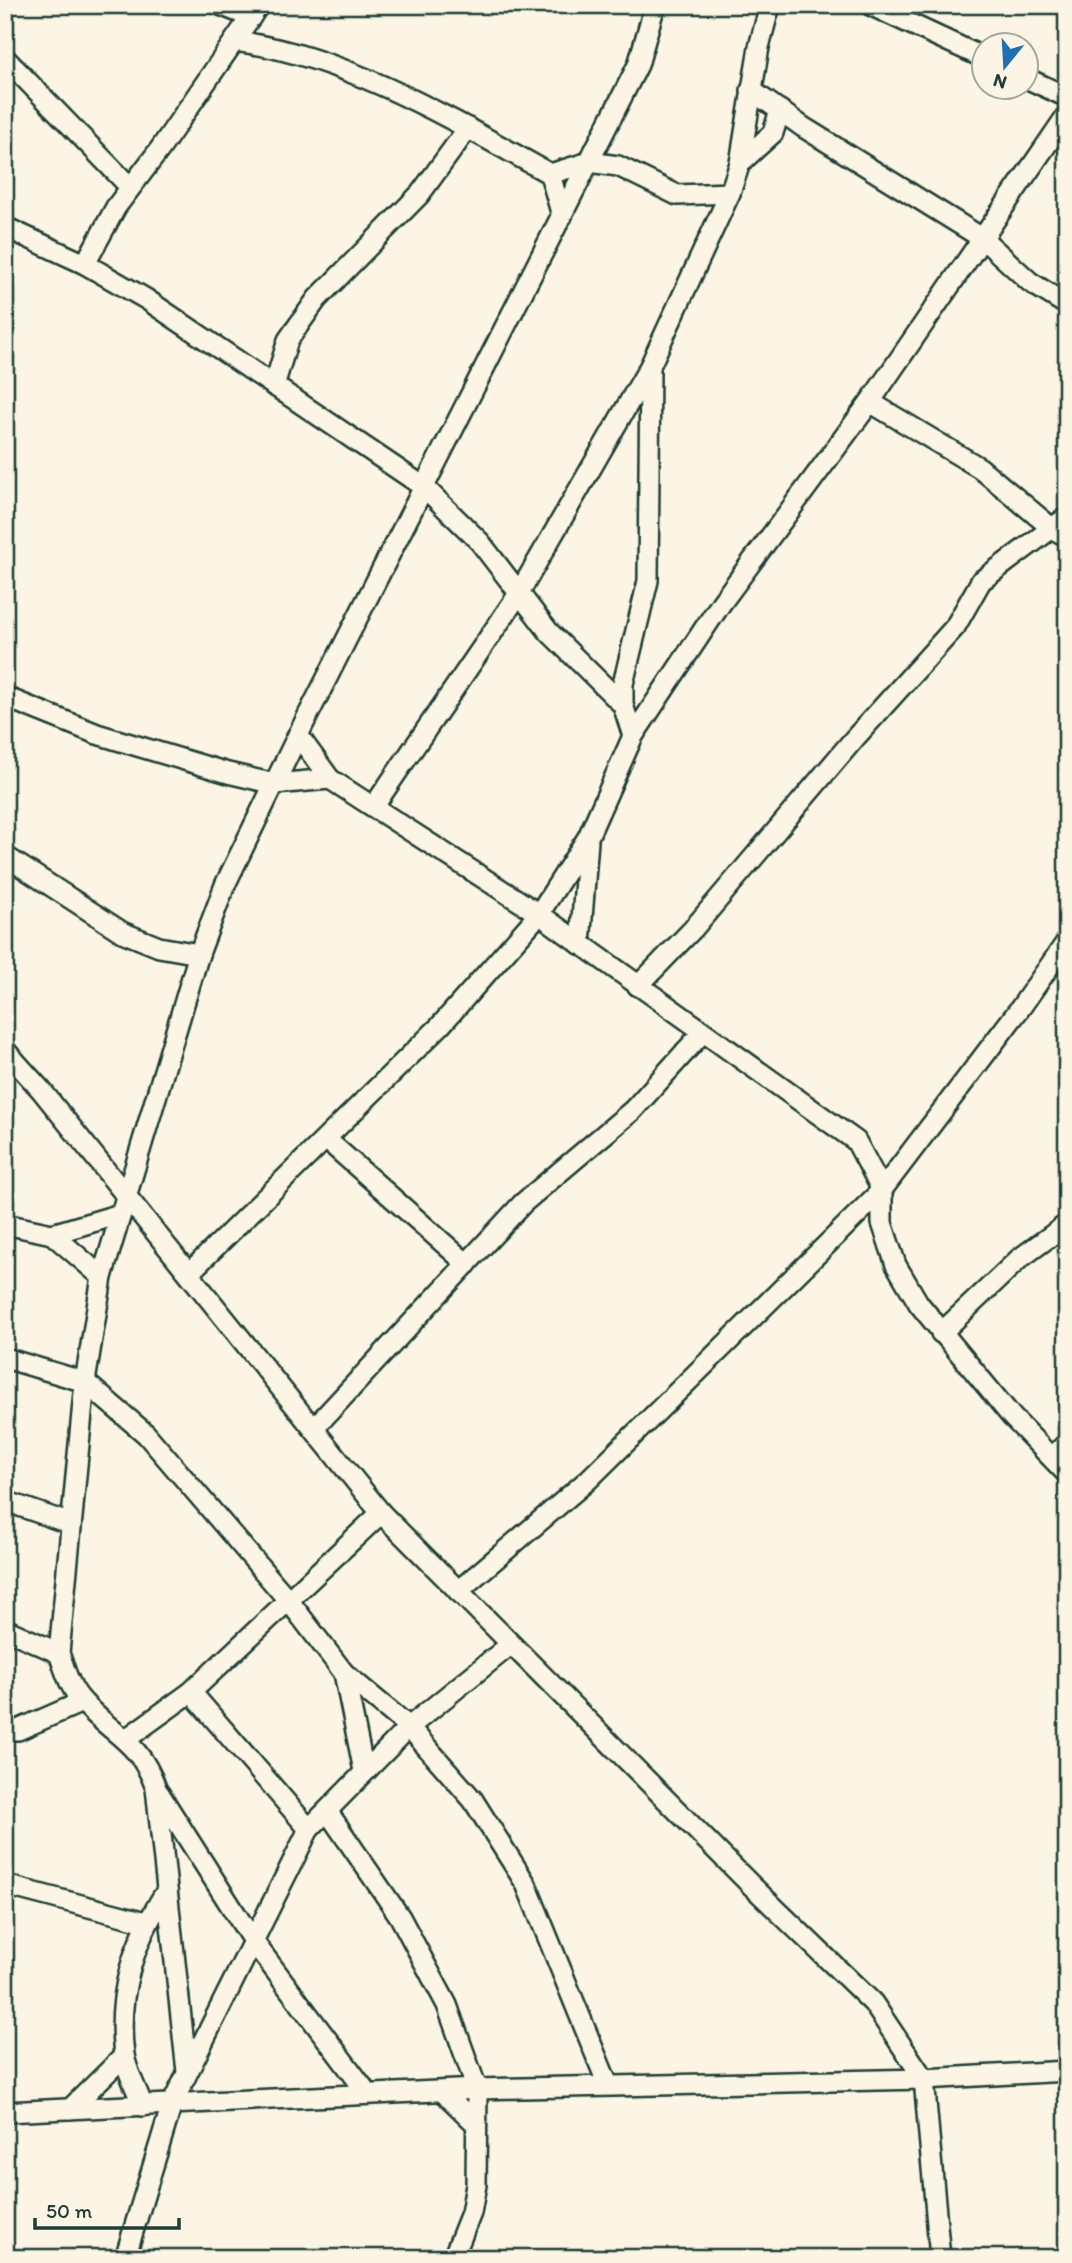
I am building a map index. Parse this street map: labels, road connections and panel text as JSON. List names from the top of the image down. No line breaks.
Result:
{"scale_bar":"50 m","north":"bottom"}
